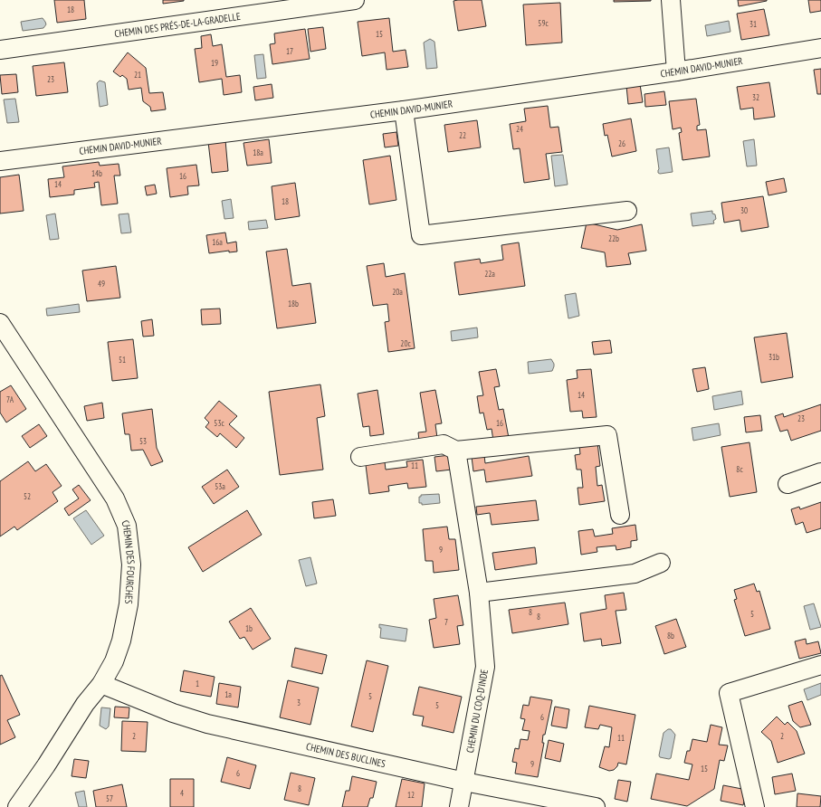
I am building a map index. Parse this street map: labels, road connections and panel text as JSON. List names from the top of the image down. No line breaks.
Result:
{"streets":{"street":["CHEMIN DES PRÉS-DE-LA-GRADELLE","CHEMIN DAVID-MUNIER","CHEMIN DES FOURCHES","CHEMIN DU COQ-D'INDE","CHEMIN DES BUCLINES"]},"crossings":[["CHEMIN DES FOURCHES","CHEMIN DES BUCLINES"],["CHEMIN DU COQ-D'INDE","CHEMIN DES BUCLINES"]],"house_numbers":["18","59c","31","15","17","19","21","23","32","24","22","26","18a","14b","16","14","18","30","22b","16a","22a","49","20a","18b","20c","31b","51","14","7A","23","53c","16","53","11","8c","53a","52","9","8","5","8","7","1b","8b","1","1a","5","3","5","6","2","2","11","9","15","6","8","4","12","57"]}
